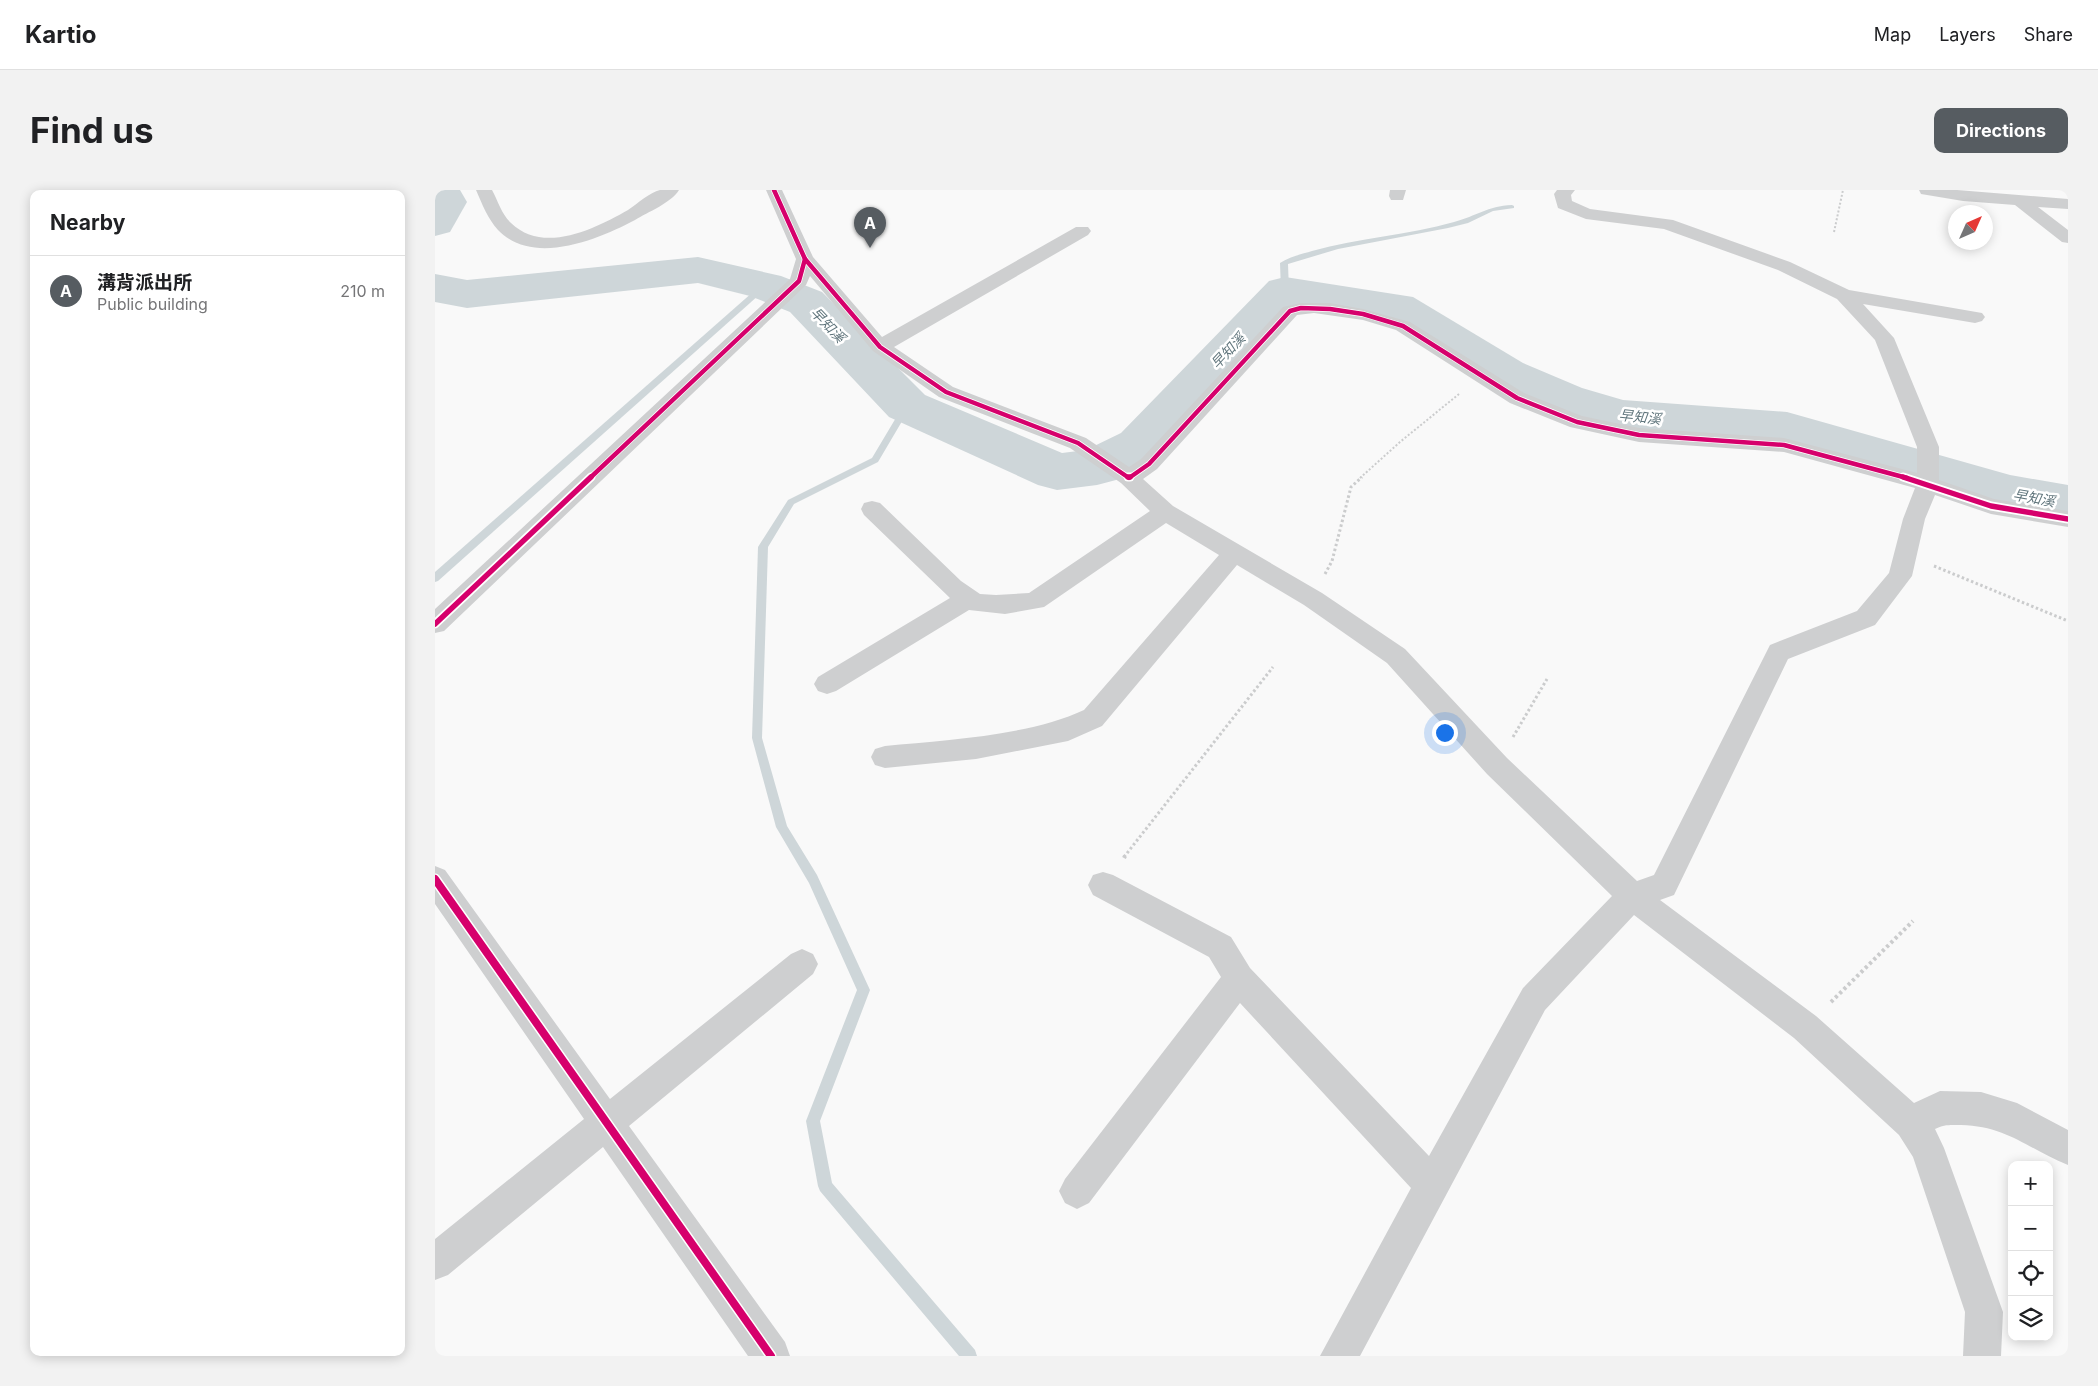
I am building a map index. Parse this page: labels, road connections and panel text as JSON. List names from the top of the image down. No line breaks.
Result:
{"water":["早知溪"],"north":"top right","page":{"header":"Kartio","nav":["Map","Layers","Share"],"buttons":"Directions","title":"Find us","heading":"Nearby","pins":"A","list":[{"mark":"A","name":"溝背派出所","note":"Public building","value":"210 m"}],"map_buttons":["+","−"]}}
